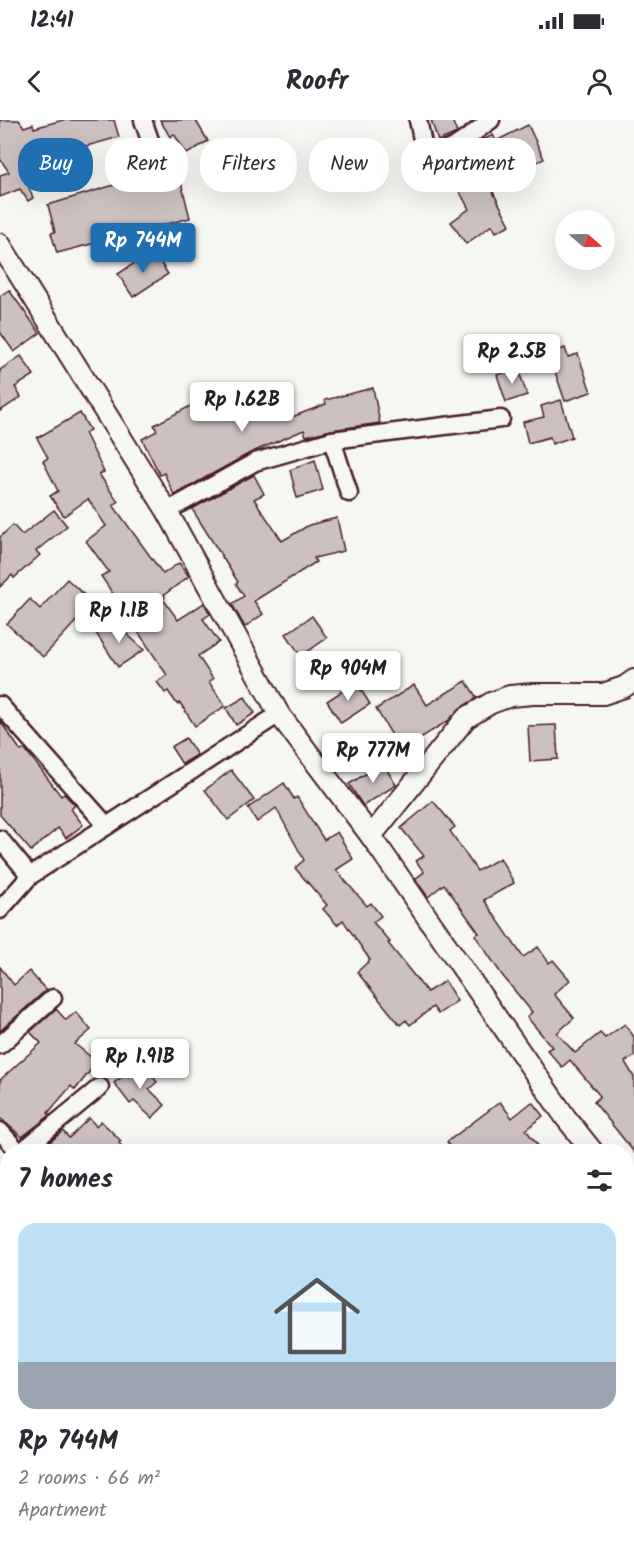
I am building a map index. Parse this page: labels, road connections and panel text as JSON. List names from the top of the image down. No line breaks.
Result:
{"north":"right","page":{"status":"12:41","header":"Roofr","chip":["Buy","Rent","Filters","New","Apartment"],"price":["Rp 744M","Rp 2.5B","Rp 1.62B","Rp 1.1B","Rp 904M","Rp 777M","Rp 1.91B"],"heading":"7 homes","list":[{"name":"Rp 744M","note":"2 rooms · 66 m² · Apartment"}]}}
